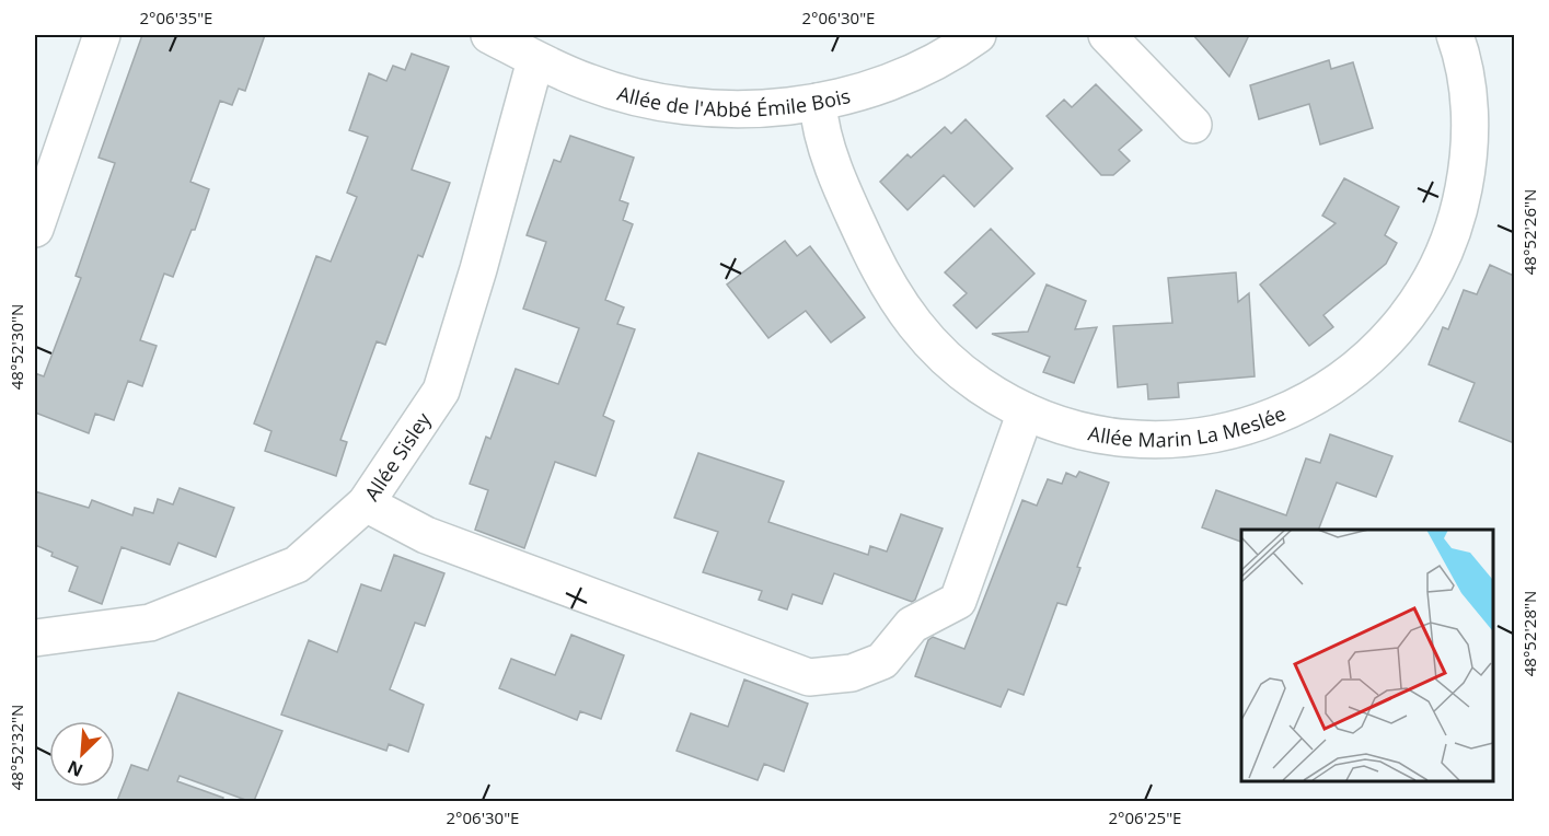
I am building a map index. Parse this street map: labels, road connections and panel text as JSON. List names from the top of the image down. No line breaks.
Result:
{"streets":{"street":["Allée de l'Abbé Émile Bois","Allée Marin La Meslée","Allée Sisley"]},"crossings":[["Allée de l'Abbé Émile Bois","Allée Marin La Meslée"],["Allée de l'Abbé Émile Bois","Allée Sisley"]],"north":"bottom left","coordinates":["2°06'35\"E","2°06'30\"E","48°52'26\"N","48°52'30\"N","48°52'28\"N","48°52'32\"N","2°06'25\"E"]}
